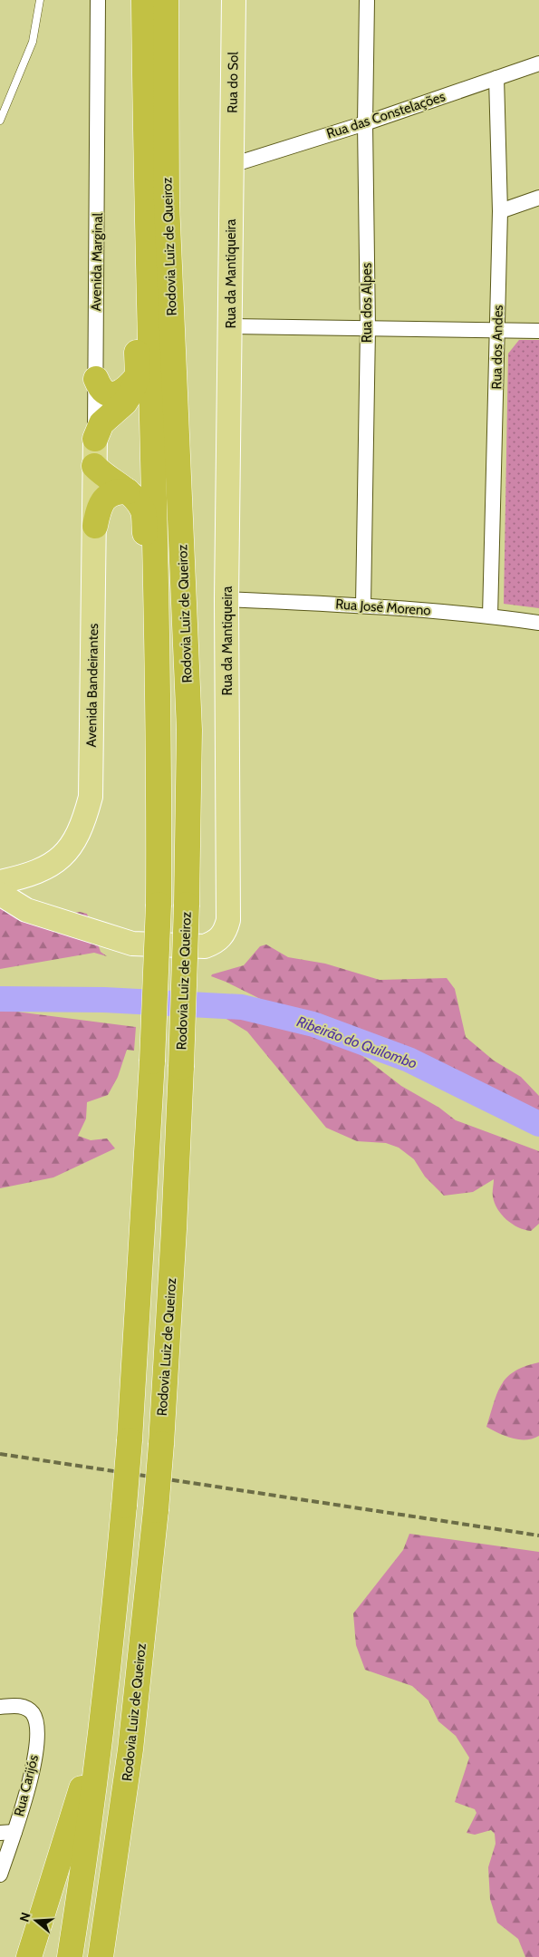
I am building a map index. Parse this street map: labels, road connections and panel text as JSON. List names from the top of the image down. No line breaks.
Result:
{"streets":{"highway":["Rodovia Luiz de Queiroz"],"main road":["Rua do Sol","Rua da Mantiqueira","Avenida Bandeirantes"],"street":["Rua das Constelações","Avenida Marginal","Rua dos Alpes","Rua dos Andes","Rua José Moreno","Rua Carijós"]},"crossings":[["Rua do Sol","Rua das Constelações"],["Rua do Sol","Rua da Mantiqueira"],["Rua das Constelações","Rua da Mantiqueira"],["Rua das Constelações","Rua dos Alpes"],["Rua das Constelações","Rua dos Andes"],["Avenida Marginal","Avenida Bandeirantes"],["Rua da Mantiqueira","Rua José Moreno"],["Rua da Mantiqueira","Avenida Bandeirantes"],["Rua dos Alpes","Rua José Moreno"],["Rua dos Andes","Rua José Moreno"]],"water":["Ribeirão do Quilombo"],"north":"left"}
